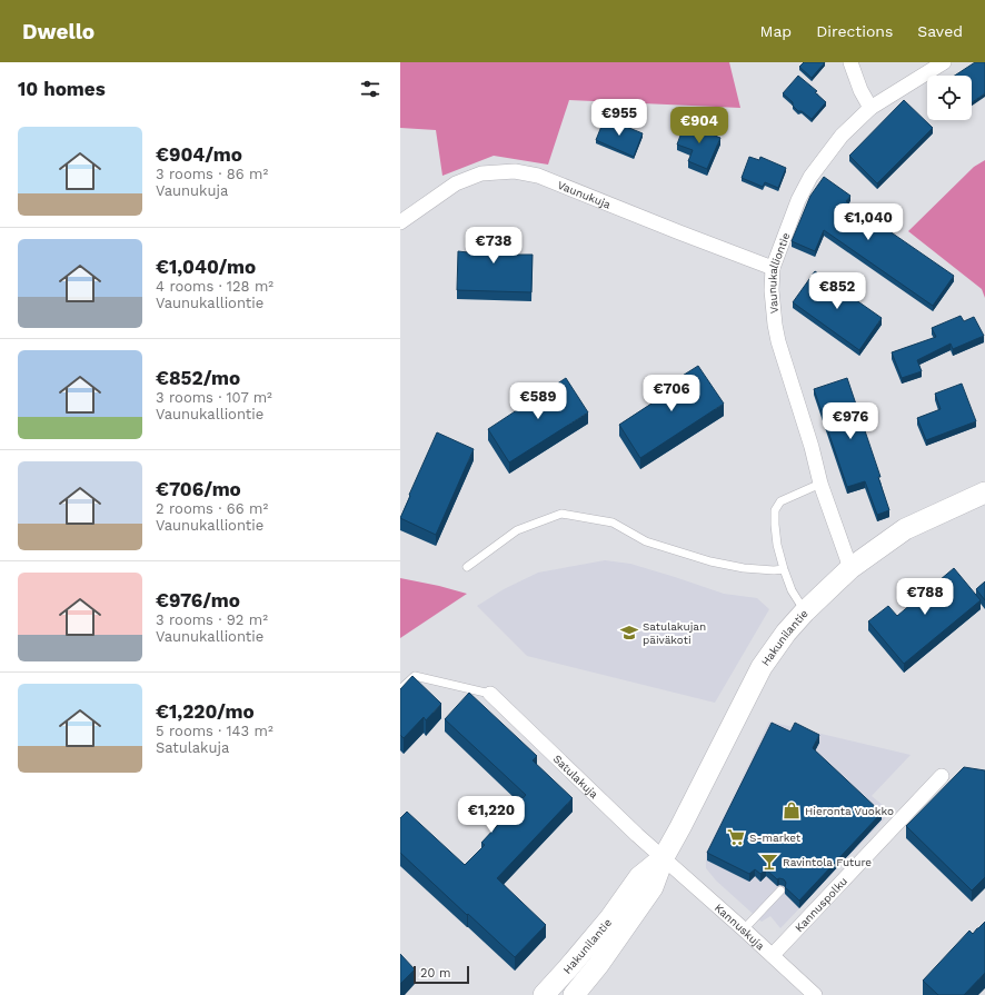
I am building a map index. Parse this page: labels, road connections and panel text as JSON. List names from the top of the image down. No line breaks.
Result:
{"streets":{"main road":["Hakunilantie"],"street":["Vaunukuja","Vaunukalliontie","Satulakuja","Kannuspolku","Kannuskuja"]},"crossings":[["Vaunukuja","Vaunukalliontie"],["Vaunukalliontie","Hakunilantie"],["Hakunilantie","Satulakuja"],["Hakunilantie","Kannuskuja"],["Satulakuja","Kannuskuja"],["Kannuspolku","Kannuskuja"]],"places":{"school or university":["Satulakujan päiväkoti"],"shop":["Hieronta Vuokko"],"supermarket":["S-market"],"bar":["Ravintola Future"]},"scale_bar":"20 m","page":{"header":"Dwello","nav":["Map","Directions","Saved"],"heading":"10 homes","price":["€955","€904","€1,040","€738","€852","€706","€589","€976","€788","€1,220"],"list":[{"name":"€904/mo","note":"3 rooms · 86 m² · Vaunukuja"},{"name":"€1,040/mo","note":"4 rooms · 128 m² · Vaunukalliontie"},{"name":"€852/mo","note":"3 rooms · 107 m² · Vaunukalliontie"},{"name":"€706/mo","note":"2 rooms · 66 m² · Vaunukalliontie"},{"name":"€976/mo","note":"3 rooms · 92 m² · Vaunukalliontie"},{"name":"€1,220/mo","note":"5 rooms · 143 m² · Satulakuja"}],"scale":"20 m"}}
